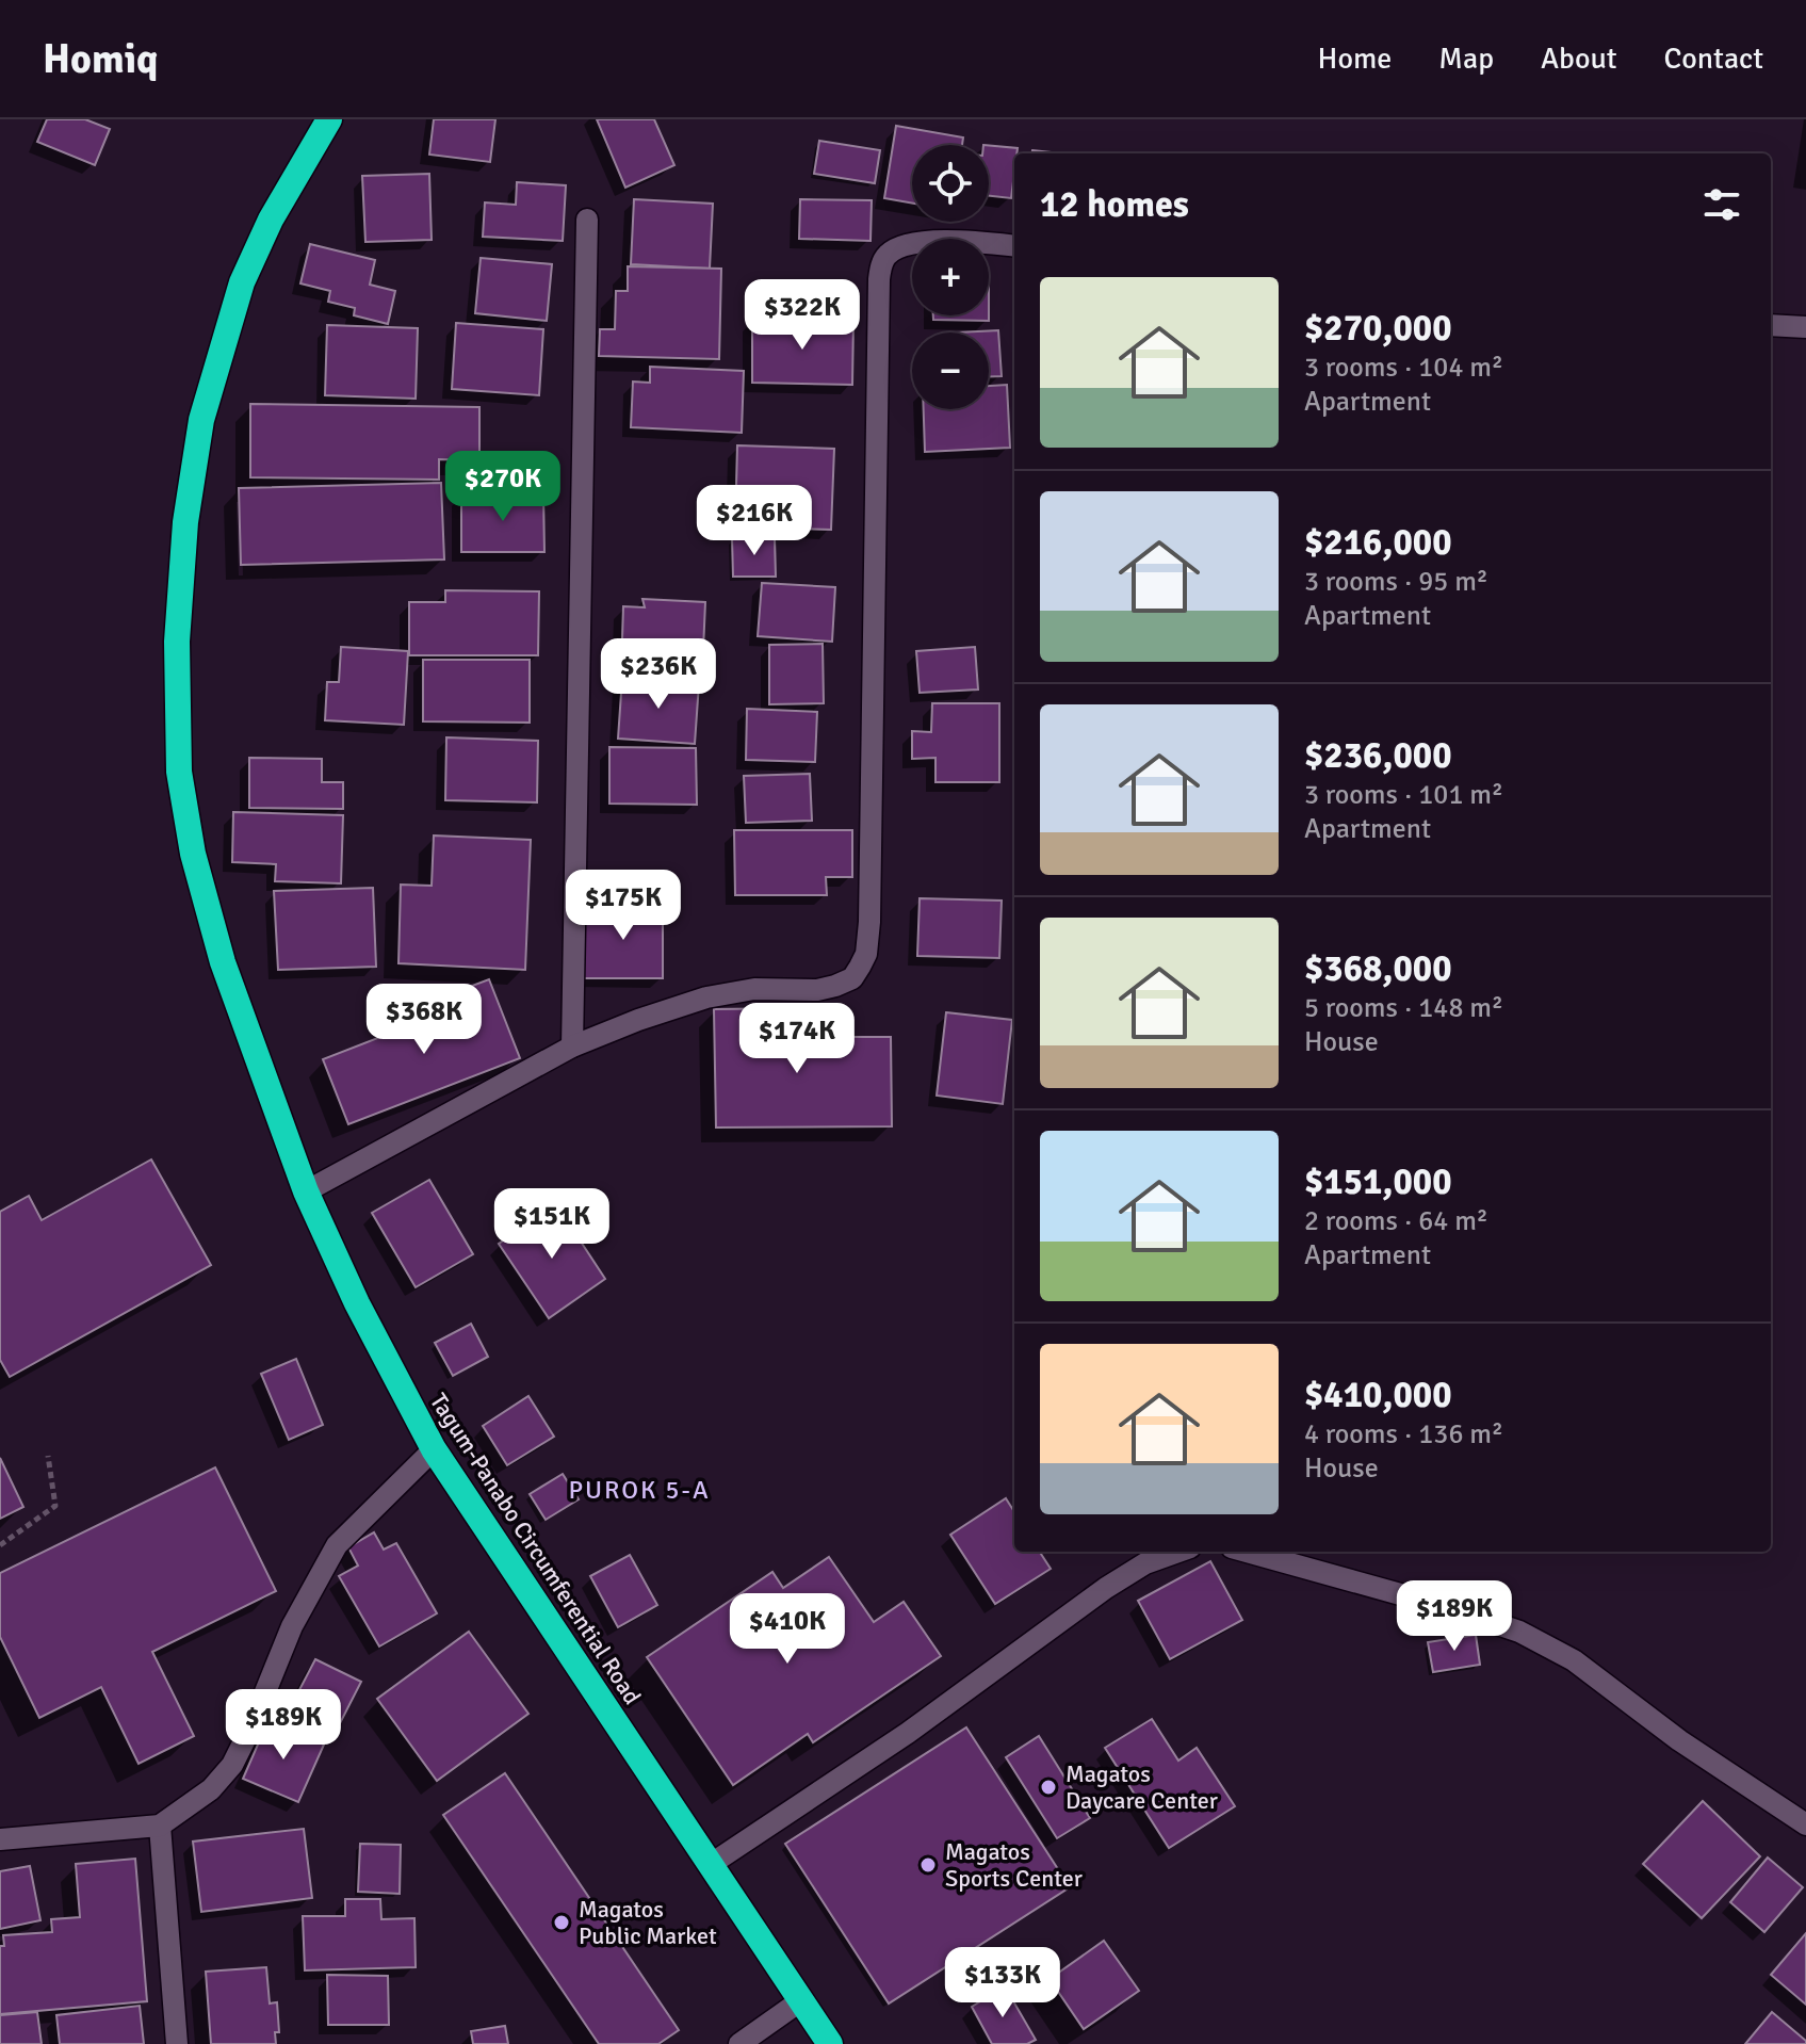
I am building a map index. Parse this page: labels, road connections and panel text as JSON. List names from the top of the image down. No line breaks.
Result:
{"streets":{"highway":["Tagum-Panabo Circumferential Road"]},"districts":["PUROK 5-A"],"places":["Magatos Daycare Center","Magatos Sports Center","Magatos Public Market"],"page":{"header":"Homiq","nav":["Home","Map","About","Contact"],"map_buttons":["+","−"],"heading":"12 homes","list":[{"name":"$270,000","note":"3 rooms · 104 m² · Apartment"},{"name":"$216,000","note":"3 rooms · 95 m² · Apartment"},{"name":"$236,000","note":"3 rooms · 101 m² · Apartment"},{"name":"$368,000","note":"5 rooms · 148 m² · House"},{"name":"$151,000","note":"2 rooms · 64 m² · Apartment"},{"name":"$410,000","note":"4 rooms · 136 m² · House"}],"price":["$322K","$270K","$216K","$236K","$175K","$368K","$174K","$151K","$189K","$410K","$189K","$133K"]}}
